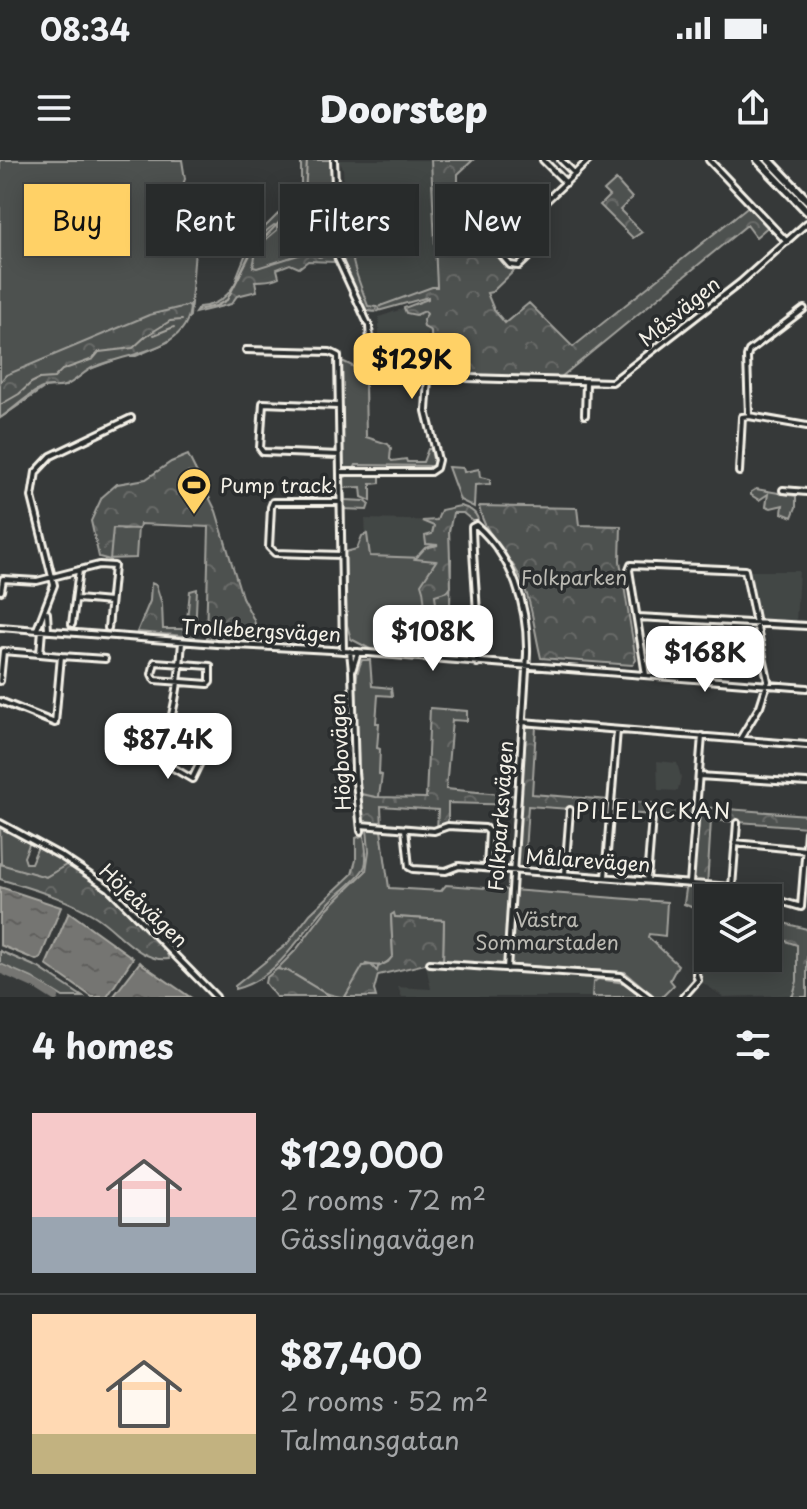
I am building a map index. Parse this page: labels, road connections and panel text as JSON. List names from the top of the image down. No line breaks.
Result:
{"streets":{"street":["Måsvägen","Trollebergsvägen","Högbovägen","Folkparksvägen","Målarevägen","Höjeåvägen"]},"crossings":[["Trollebergsvägen","Högbovägen"],["Trollebergsvägen","Folkparksvägen"],["Högbovägen","Målarevägen"],["Folkparksvägen","Målarevägen"]],"districts":["PILELYCKAN"],"parks":["Folkparken","Västra Sommarstaden"],"places":{"sports":["Pump track"]},"page":{"status":"08:34","header":"Doorstep","chip":["Buy","Rent","Filters","New"],"price":["$129K","$108K","$168K","$87.4K"],"heading":"4 homes","list":[{"name":"$129,000","note":"2 rooms · 72 m² · Gässlingavägen"},{"name":"$87,400","note":"2 rooms · 52 m² · Talmansgatan"}]}}
